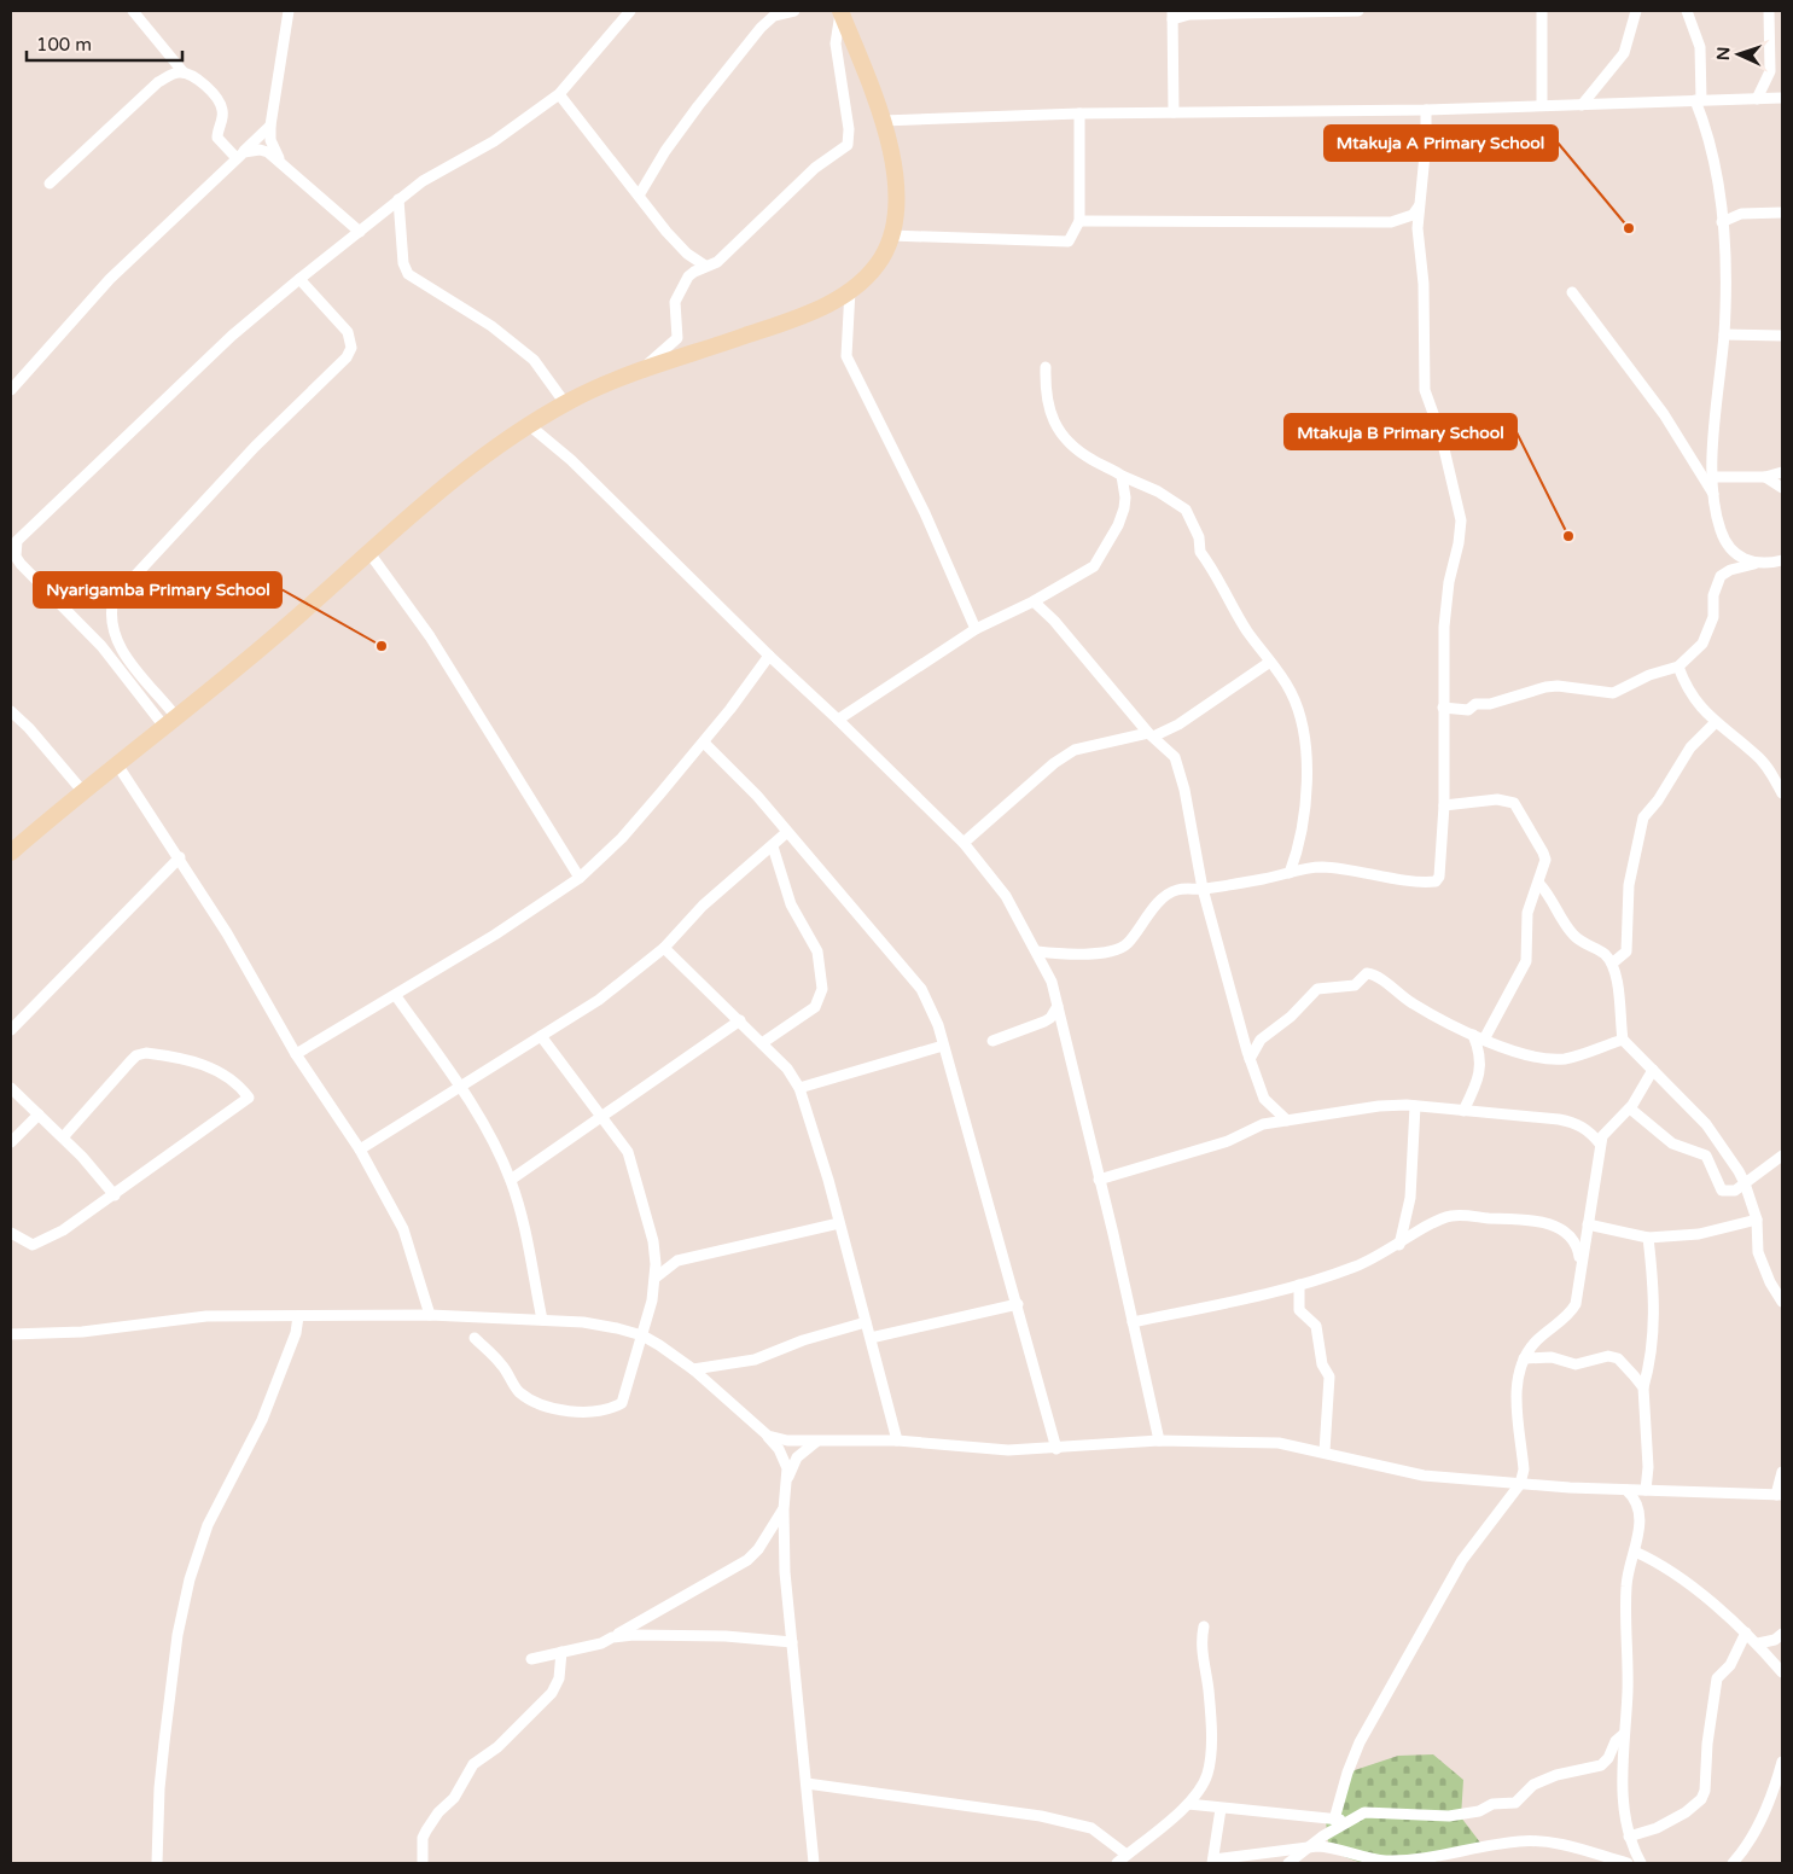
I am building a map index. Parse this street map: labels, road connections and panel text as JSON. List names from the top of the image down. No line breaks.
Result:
{"places":["Mtakuja A Primary School","Mtakuja B Primary School","Nyarigamba Primary School"],"scale_bar":"100 m","north":"left"}
